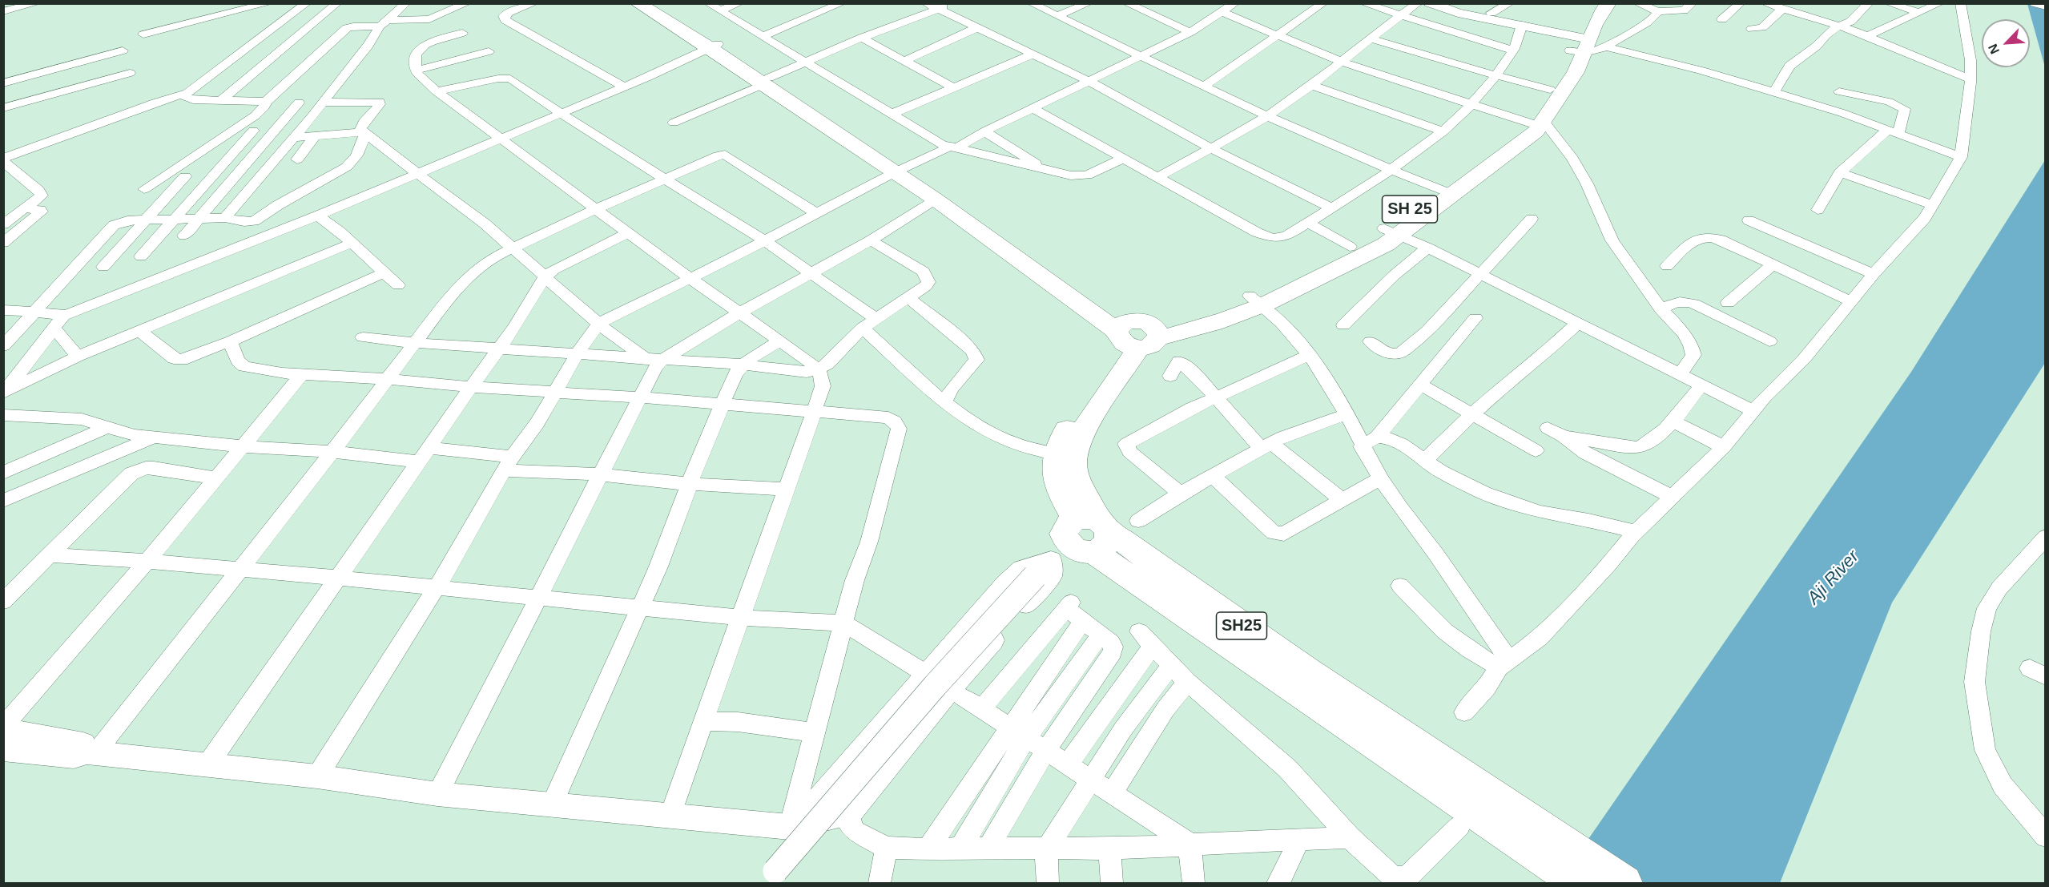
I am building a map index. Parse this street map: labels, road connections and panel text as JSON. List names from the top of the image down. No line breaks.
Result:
{"streets":{"main road":["SH 25","SH25"]},"water":["Aji River"],"north":"bottom left"}
